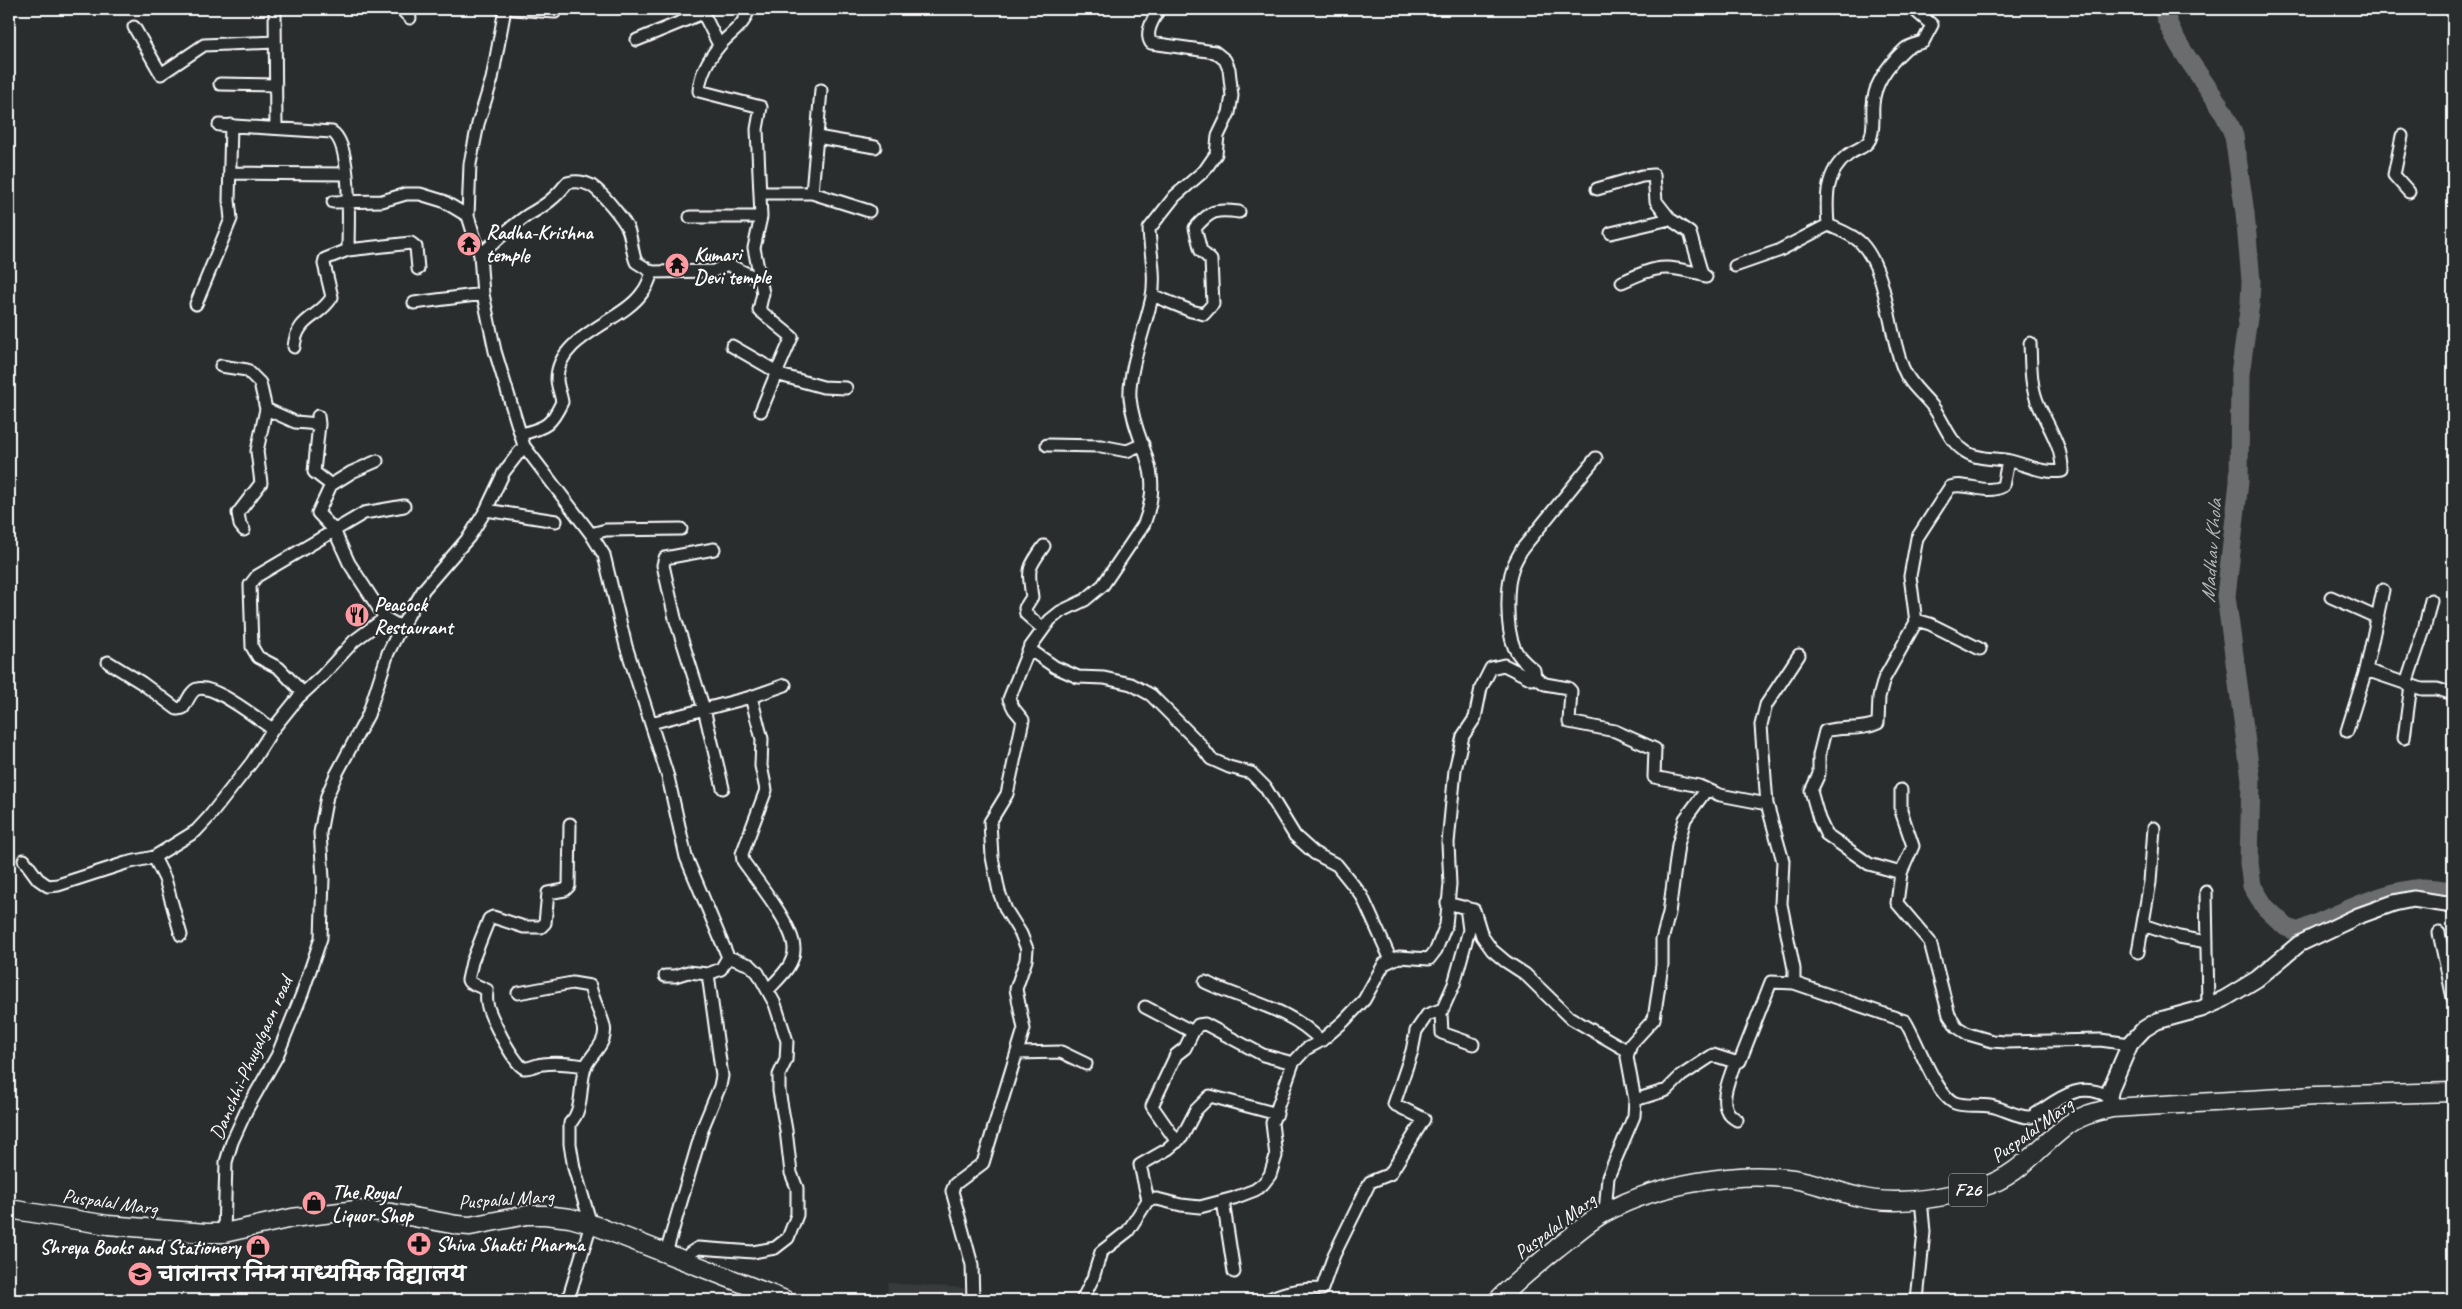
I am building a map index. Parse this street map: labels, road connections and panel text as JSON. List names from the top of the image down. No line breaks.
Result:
{"streets":{"main road":["Puspalal Marg","F26"],"street":["Danchhi-Phuyalgaon road"]},"crossings":[["Danchhi-Phuyalgaon road","Puspalal Marg"]],"water":["Madhav Khola"],"places":{"temple":["Radha-Krishna temple","Kumari Devi temple"],"restaurant":["Peacock Restaurant"],"shop":["The Royal Liquor Shop","Shreya Books and Stationery"],"pharmacy":["Shiva Shakti Pharma"],"school or university":["चालान्तर निम्न माध्यमिक विद्यालय"]}}
